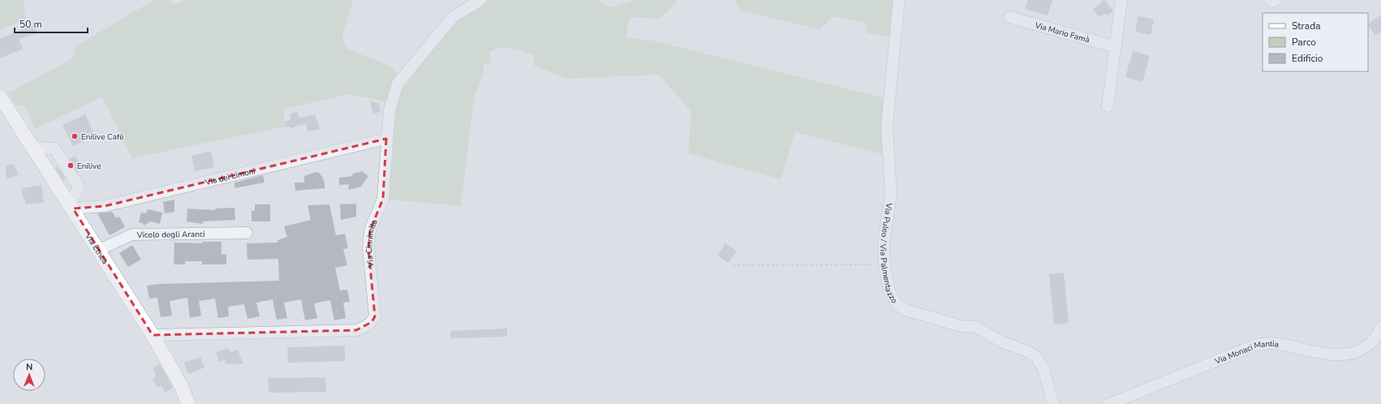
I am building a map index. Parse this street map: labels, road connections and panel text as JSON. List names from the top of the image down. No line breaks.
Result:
{"streets":{"main road":["Via Etnea"],"street":["Via Mario Famà","Via dei Limoni","Vicolo degli Aranci","Via Cinnirella","Via Puleo / Via Palmentazzo","Via Monaci Mantia"]},"crossings":[["Via dei Limoni","Via Cinnirella"],["Via dei Limoni","Via Etnea"],["Vicolo degli Aranci","Via Etnea"],["Via Cinnirella","Via Etnea"]],"places":["Enilive Cafè","Enilive"],"legend":["Strada","Parco","Edificio"],"scale_bar":"50 m","north":"top"}
